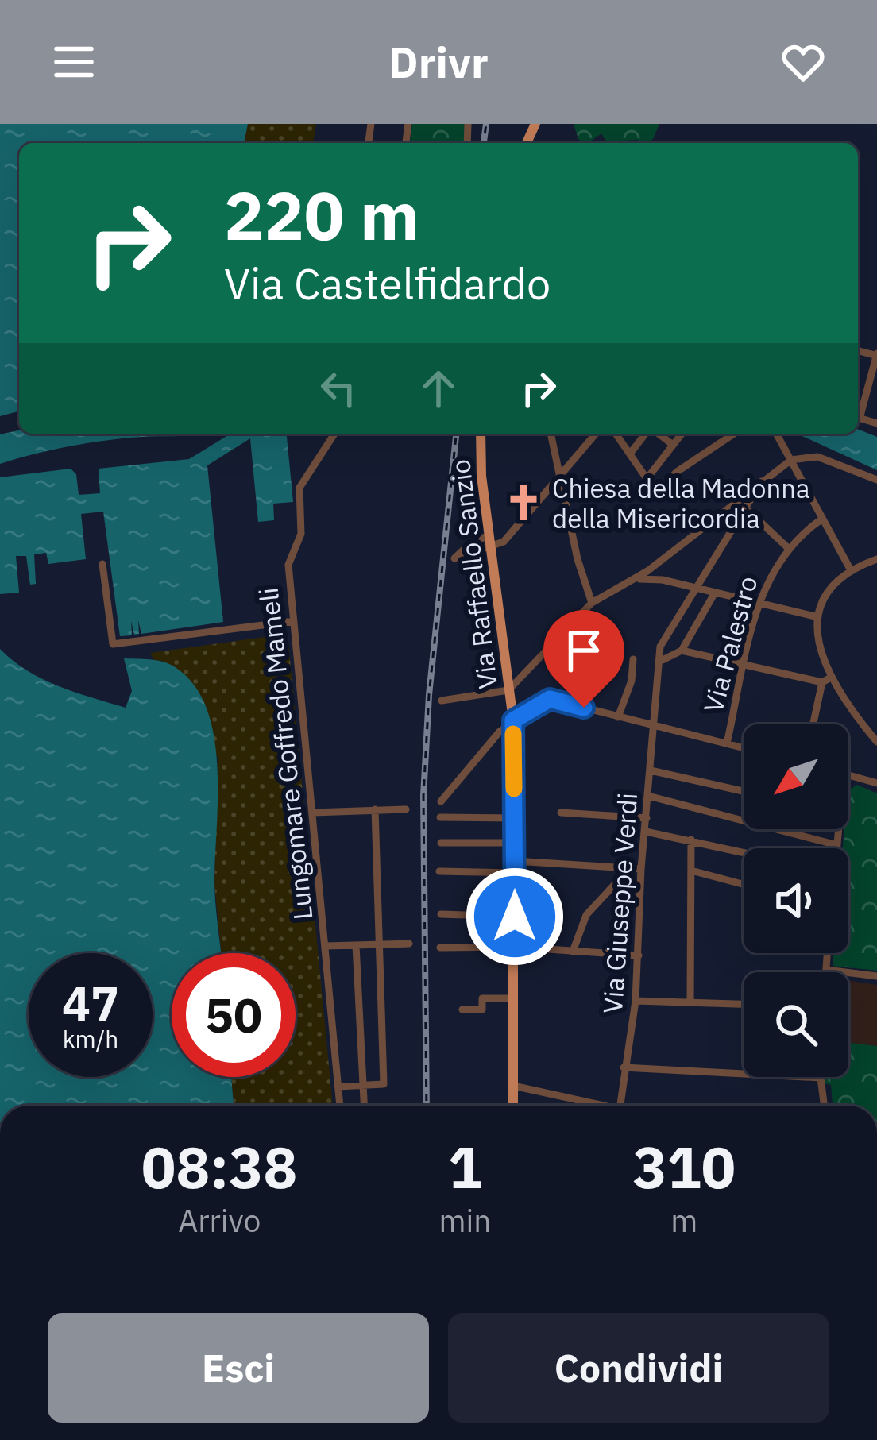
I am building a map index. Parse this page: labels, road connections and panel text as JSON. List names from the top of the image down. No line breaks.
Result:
{"streets":{"main road":["Via Raffaello Sanzio"],"street":["Via Palestro","Lungomare Goffredo Mameli","Via Giuseppe Verdi"]},"places":{"church":["Chiesa della Madonna della Misericordia"]},"north":"bottom left","page":{"header":"Drivr","turn":["220 m","Via Castelfidardo"],"speed":"47 km/h","limit":"50","eta":["08:38","Arrivo","1","min","310","m"],"buttons":["Esci","Condividi"]}}
